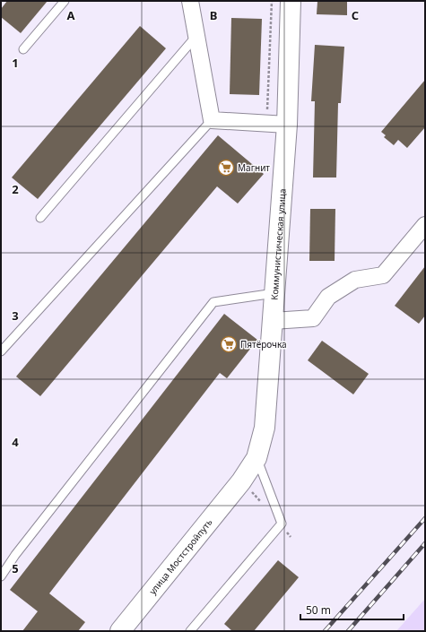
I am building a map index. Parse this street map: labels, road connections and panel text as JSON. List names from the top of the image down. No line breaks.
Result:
{"streets":{"street":["Коммунистическая улица","улица Мостстройпуть"]},"crossings":[["Коммунистическая улица","улица Мостстройпуть"]],"places":{"supermarket":["Магнит","Пятёрочка"]},"scale_bar":"50 m","grid":{"columns":["A","B","C"],"rows":["1","2","3","4","5"]}}
